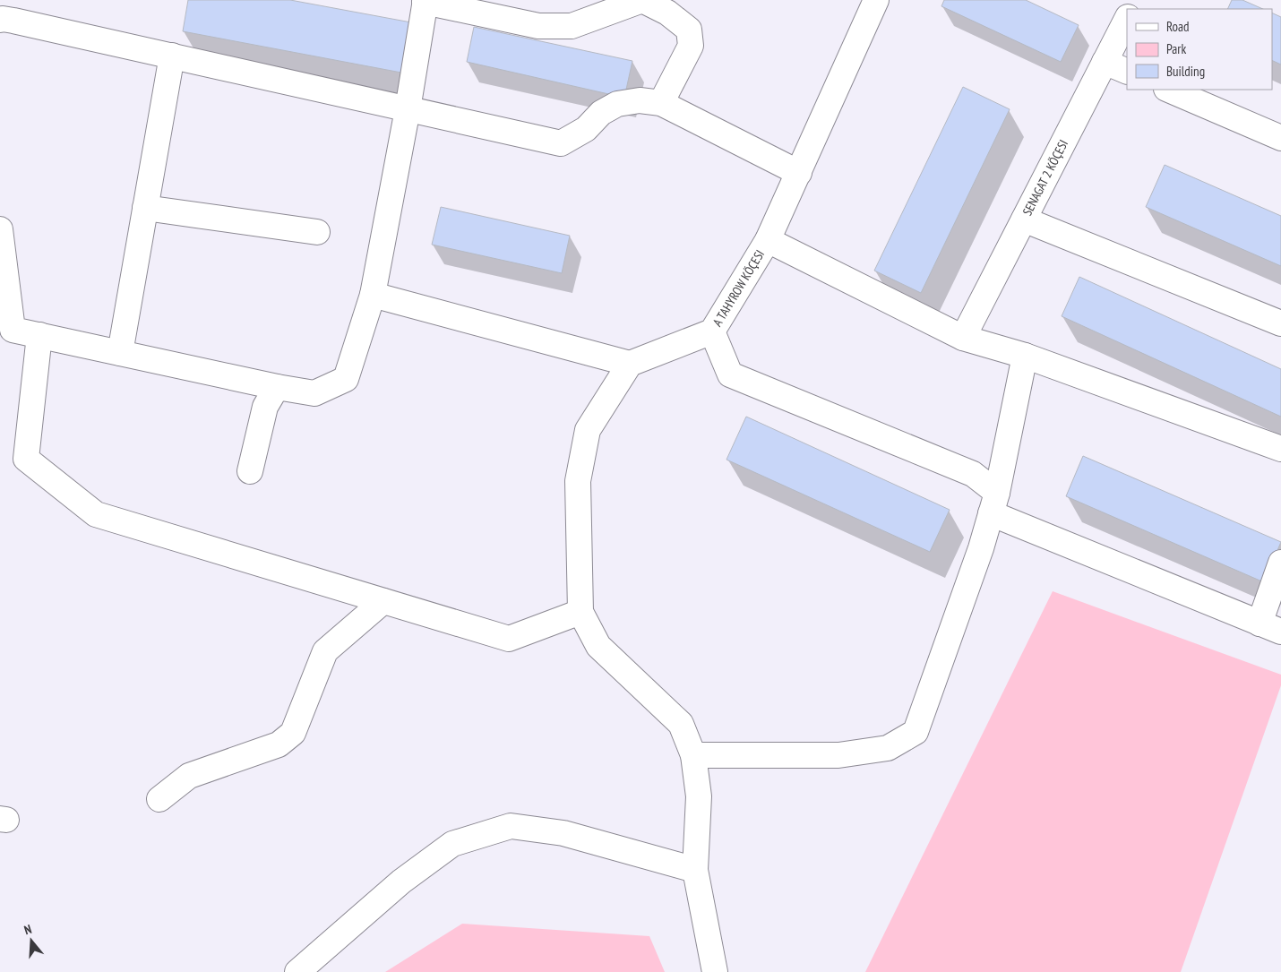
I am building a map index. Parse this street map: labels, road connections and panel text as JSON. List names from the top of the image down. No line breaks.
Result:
{"streets":{"street":["SENAGAT 2 KÖÇESI","A TAHYROW KÖÇESI"]},"legend":["Road","Park","Building"],"north":"top"}
